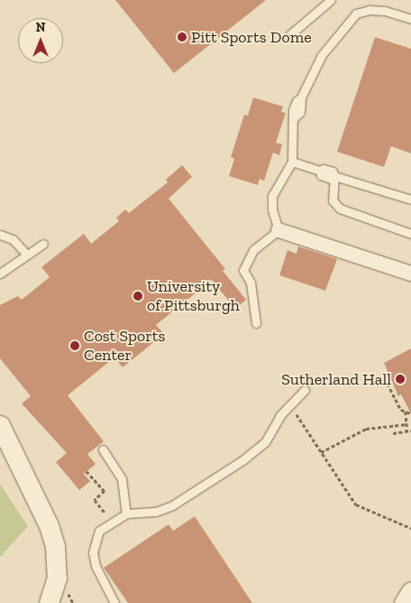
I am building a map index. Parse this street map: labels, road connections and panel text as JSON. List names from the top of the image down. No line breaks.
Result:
{"places":["Pitt Sports Dome","University of Pittsburgh","Cost Sports Center","Sutherland Hall"],"north":"top"}
